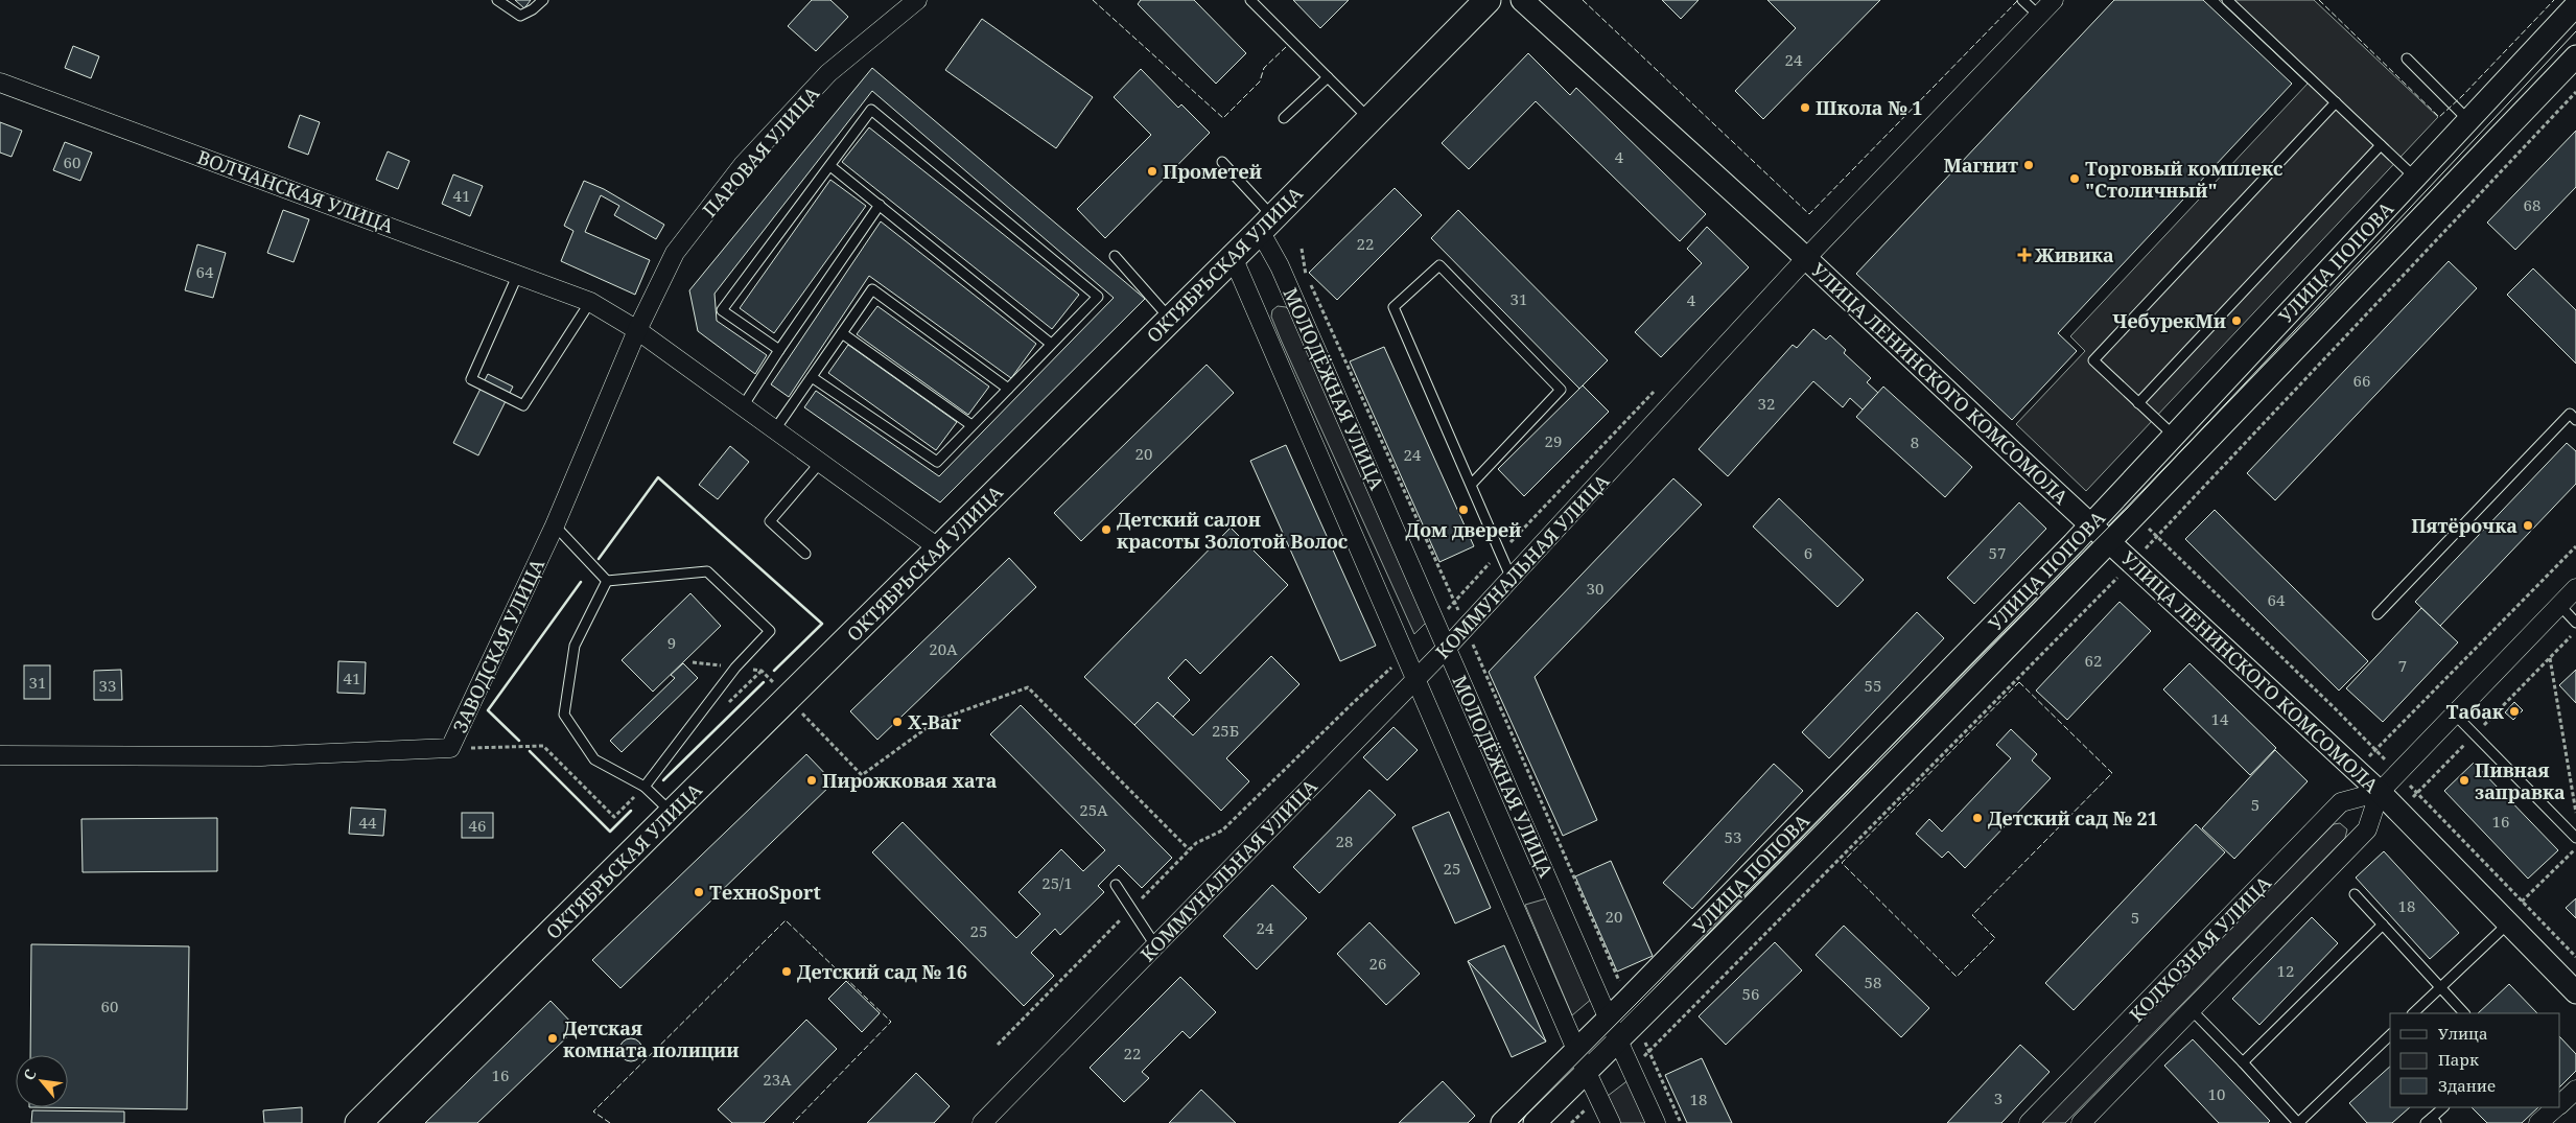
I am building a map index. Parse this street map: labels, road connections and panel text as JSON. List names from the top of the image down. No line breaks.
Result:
{"streets":{"main road":["ОКТЯБРЬСКАЯ УЛИЦА"],"street":["ПАРОВАЯ УЛИЦА","ВОЛЧАНСКАЯ УЛИЦА","УЛИЦА ПОПОВА","УЛИЦА ЛЕНИНСКОГО КОМСОМОЛА","МОЛОДЁЖНАЯ УЛИЦА","КОММУНАЛЬНАЯ УЛИЦА","ЗАВОДСКАЯ УЛИЦА","КОЛХОЗНАЯ УЛИЦА"]},"crossings":[["ПАРОВАЯ УЛИЦА","ВОЛЧАНСКАЯ УЛИЦА"],["ПАРОВАЯ УЛИЦА","ЗАВОДСКАЯ УЛИЦА"],["ВОЛЧАНСКАЯ УЛИЦА","ОКТЯБРЬСКАЯ УЛИЦА"],["ВОЛЧАНСКАЯ УЛИЦА","ЗАВОДСКАЯ УЛИЦА"],["УЛИЦА ПОПОВА","УЛИЦА ЛЕНИНСКОГО КОМСОМОЛА"],["УЛИЦА ПОПОВА","МОЛОДЁЖНАЯ УЛИЦА"],["ОКТЯБРЬСКАЯ УЛИЦА","МОЛОДЁЖНАЯ УЛИЦА"],["УЛИЦА ЛЕНИНСКОГО КОМСОМОЛА","КОММУНАЛЬНАЯ УЛИЦА"],["УЛИЦА ЛЕНИНСКОГО КОМСОМОЛА","КОЛХОЗНАЯ УЛИЦА"],["МОЛОДЁЖНАЯ УЛИЦА","КОММУНАЛЬНАЯ УЛИЦА"]],"places":{"other":["Школа № 1","Магнит","Прометей","Торговый комплекс \"Столичный\"","ЧебурекМи","Дом дверей","Пятёрочка","Детский салон красоты Золотой Волос","Табак","X-Bar","Пирожковая хата","Пивная заправка","Детский сад № 21","ТехноSport","Детский сад № 16","Детская комната полиции"],"health":["Живика"]},"house_numbers":["24","4","60","41","68","22","64","31","4","66","32","29","8","20","24","6","57","30","64","9","20А","62","7","41","31","33","55","14","25Б","5","25А","16","44","46","53","28","25","25/1","18","20","5","24","25","26","12","58","56","60","22","16","23А","10","3","18"],"legend":["Улица","Парк","Здание"],"north":"top left"}
